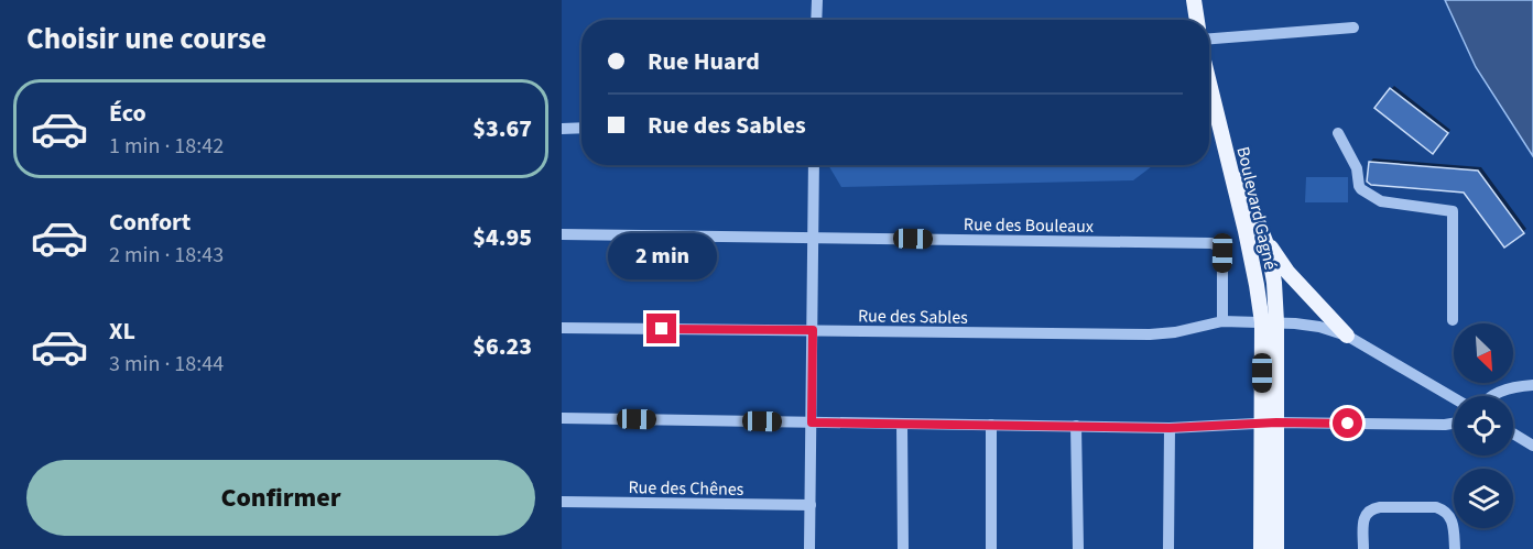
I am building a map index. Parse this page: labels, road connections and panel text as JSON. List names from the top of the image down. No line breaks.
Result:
{"streets":{"main road":["Boulevard Gagné"],"street":["Rue des Bouleaux","Rue des Sables","Rue des Chênes"]},"crossings":[["Boulevard Gagné","Rue des Sables"],["Rue des Bouleaux","Rue des Sables"]],"north":"bottom right","page":{"heading":"Choisir une course","banner":["Rue Huard","Rue des Sables"],"list":[{"name":"Éco","note":"1 min · 18:42","value":"$3.67"},{"name":"Confort","note":"2 min · 18:43","value":"$4.95"},{"name":"XL","note":"3 min · 18:44","value":"$6.23"}],"bubble":"2 min","buttons":"Confirmer"}}
